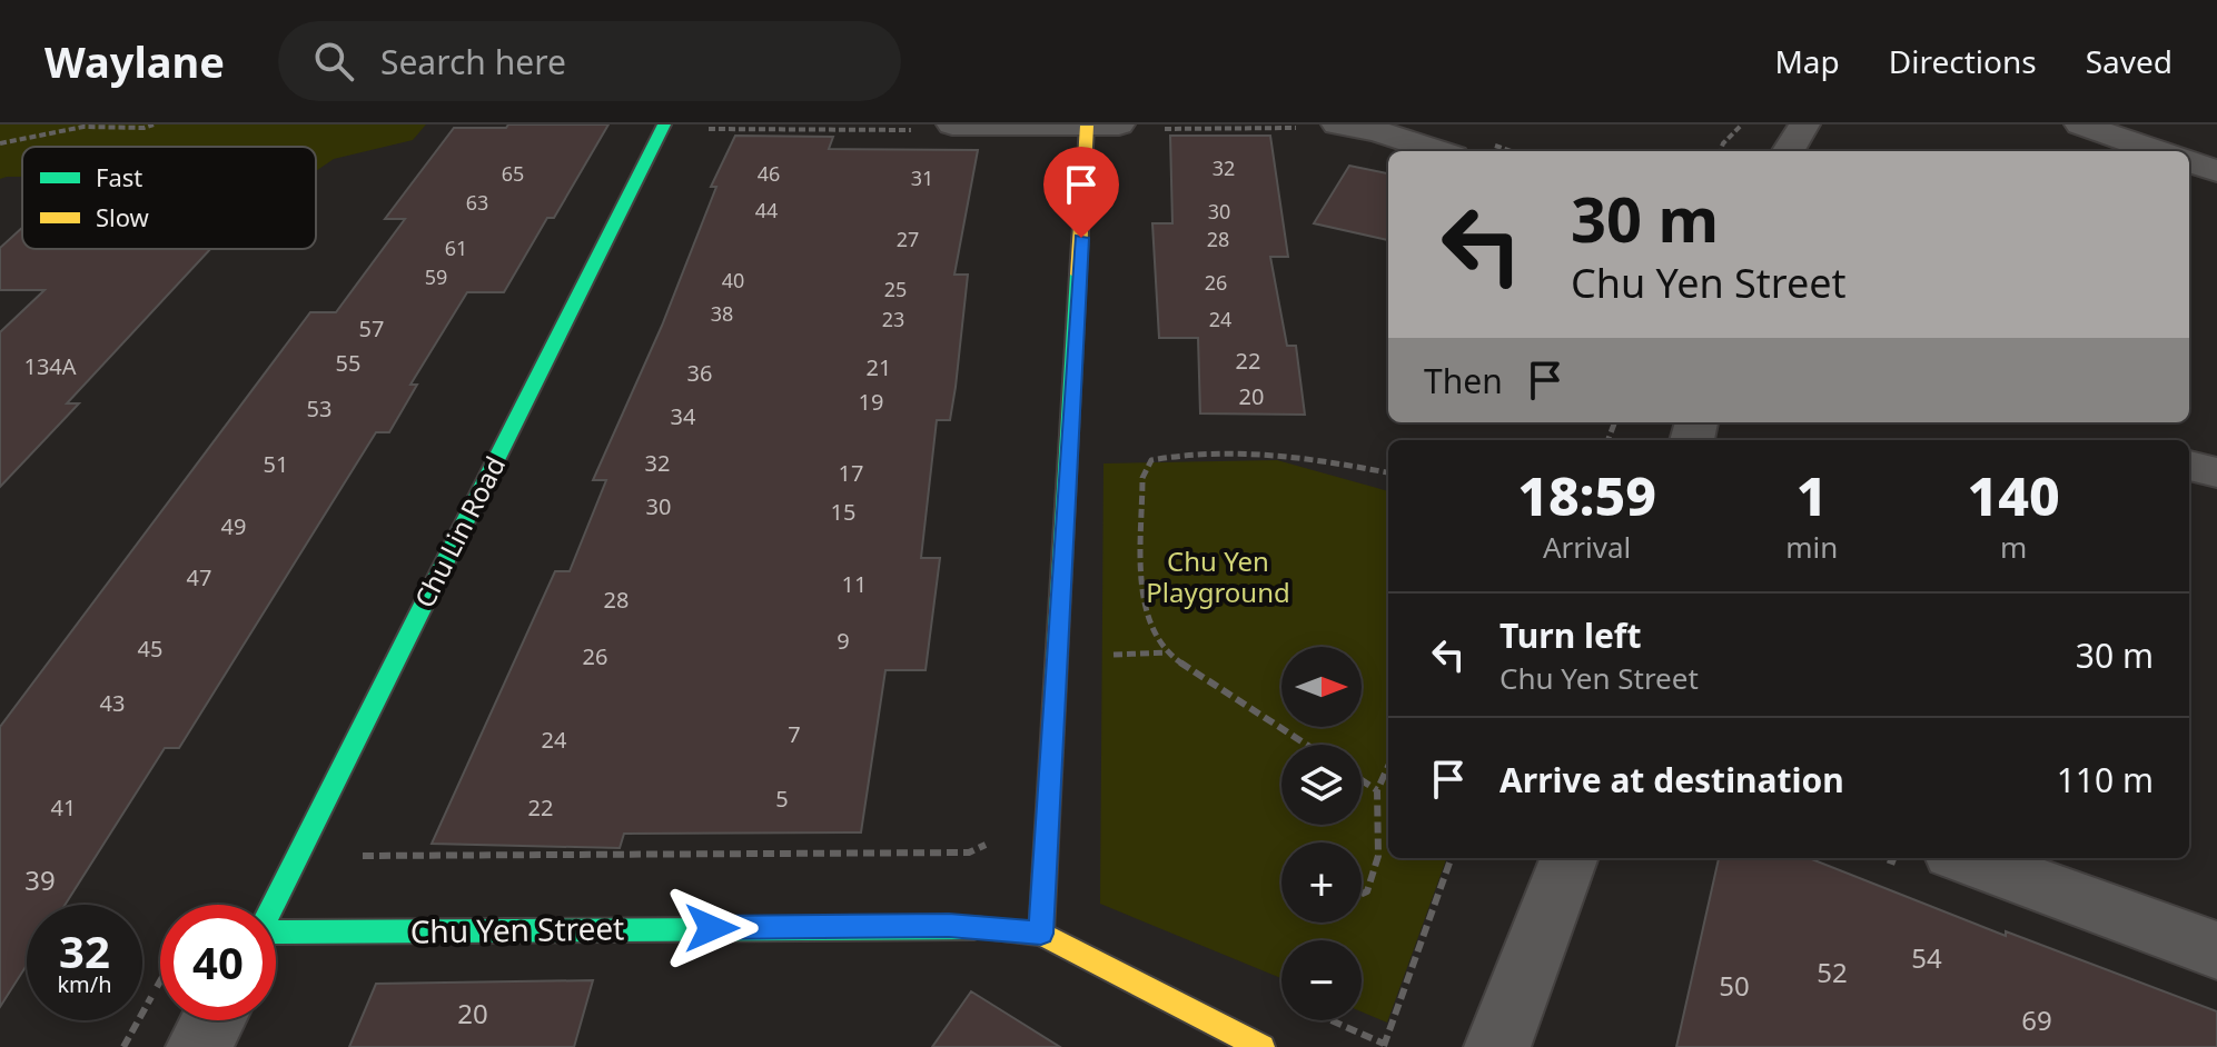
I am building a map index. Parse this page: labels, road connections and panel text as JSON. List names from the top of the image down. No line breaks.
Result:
{"streets":{"street":["Chu Lin Road","Chu Yen Street"]},"parks":["Chu Yen Playground"],"house_numbers":["32","65","46","31","63","44","30","27","28","61","59","40","26","25","38","23","24","57","22","55","134A","21","36","20","19","53","34","32","51","17","30","15","49","47","11","28","9","45","26","43","7","24","5","41","22","39","54","52","50","20","69"],"legend":["Fast","Slow"],"north":"right","page":{"header":"Waylane","search":"Search here","nav":["Map","Directions","Saved"],"turn":["30 m","Chu Yen Street"],"then":"Then","eta":["18:59","Arrival","1","min","140","m"],"list":[{"name":"Turn left","note":"Chu Yen Street","value":"30 m"},{"name":"Arrive at destination","value":"110 m"}],"map_buttons":["+","−"],"speed":"32 km/h","limit":"40"}}
